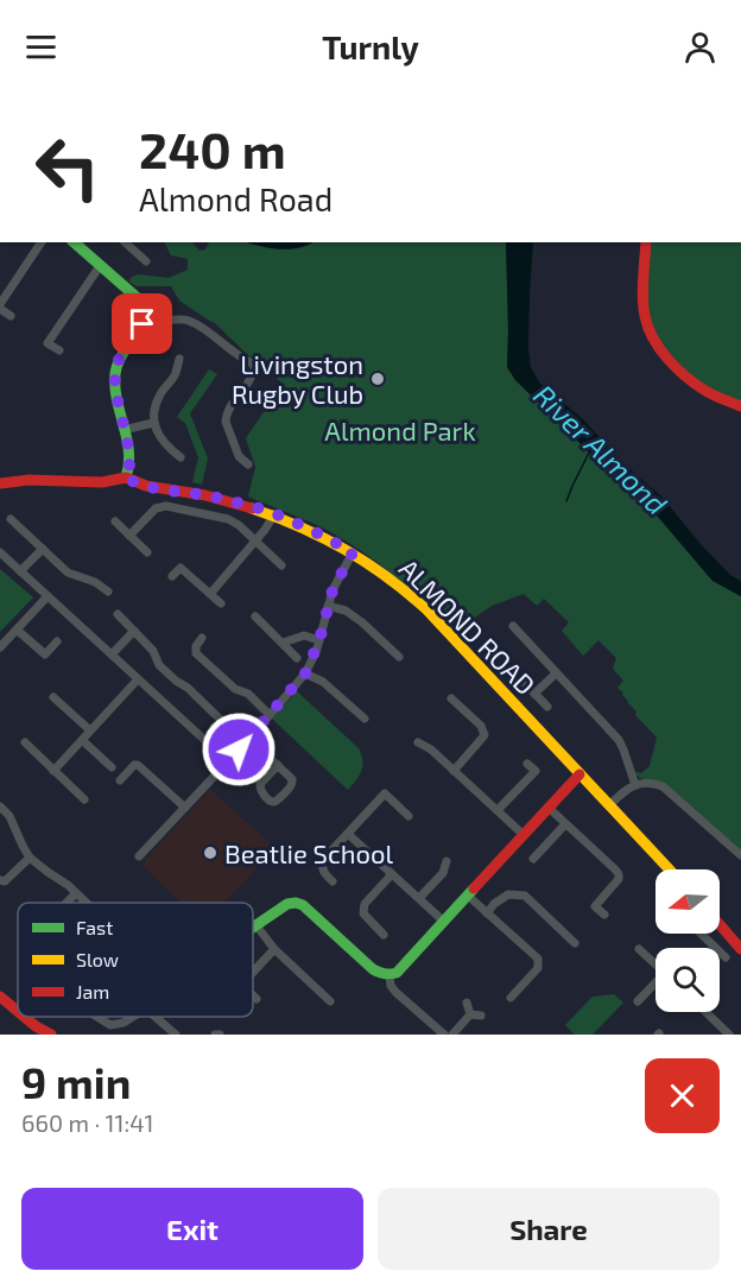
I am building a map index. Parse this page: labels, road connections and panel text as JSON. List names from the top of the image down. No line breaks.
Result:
{"streets":{"street":["ALMOND ROAD"]},"water":["River Almond"],"parks":["Almond Park"],"places":["Livingston Rugby Club","Beatlie School"],"legend":["Fast","Slow","Jam"],"north":"left","page":{"header":"Turnly","turn":["240 m","Almond Road"],"heading":["9 min","660 m · 11:41"],"buttons":["Exit","Share"]}}
